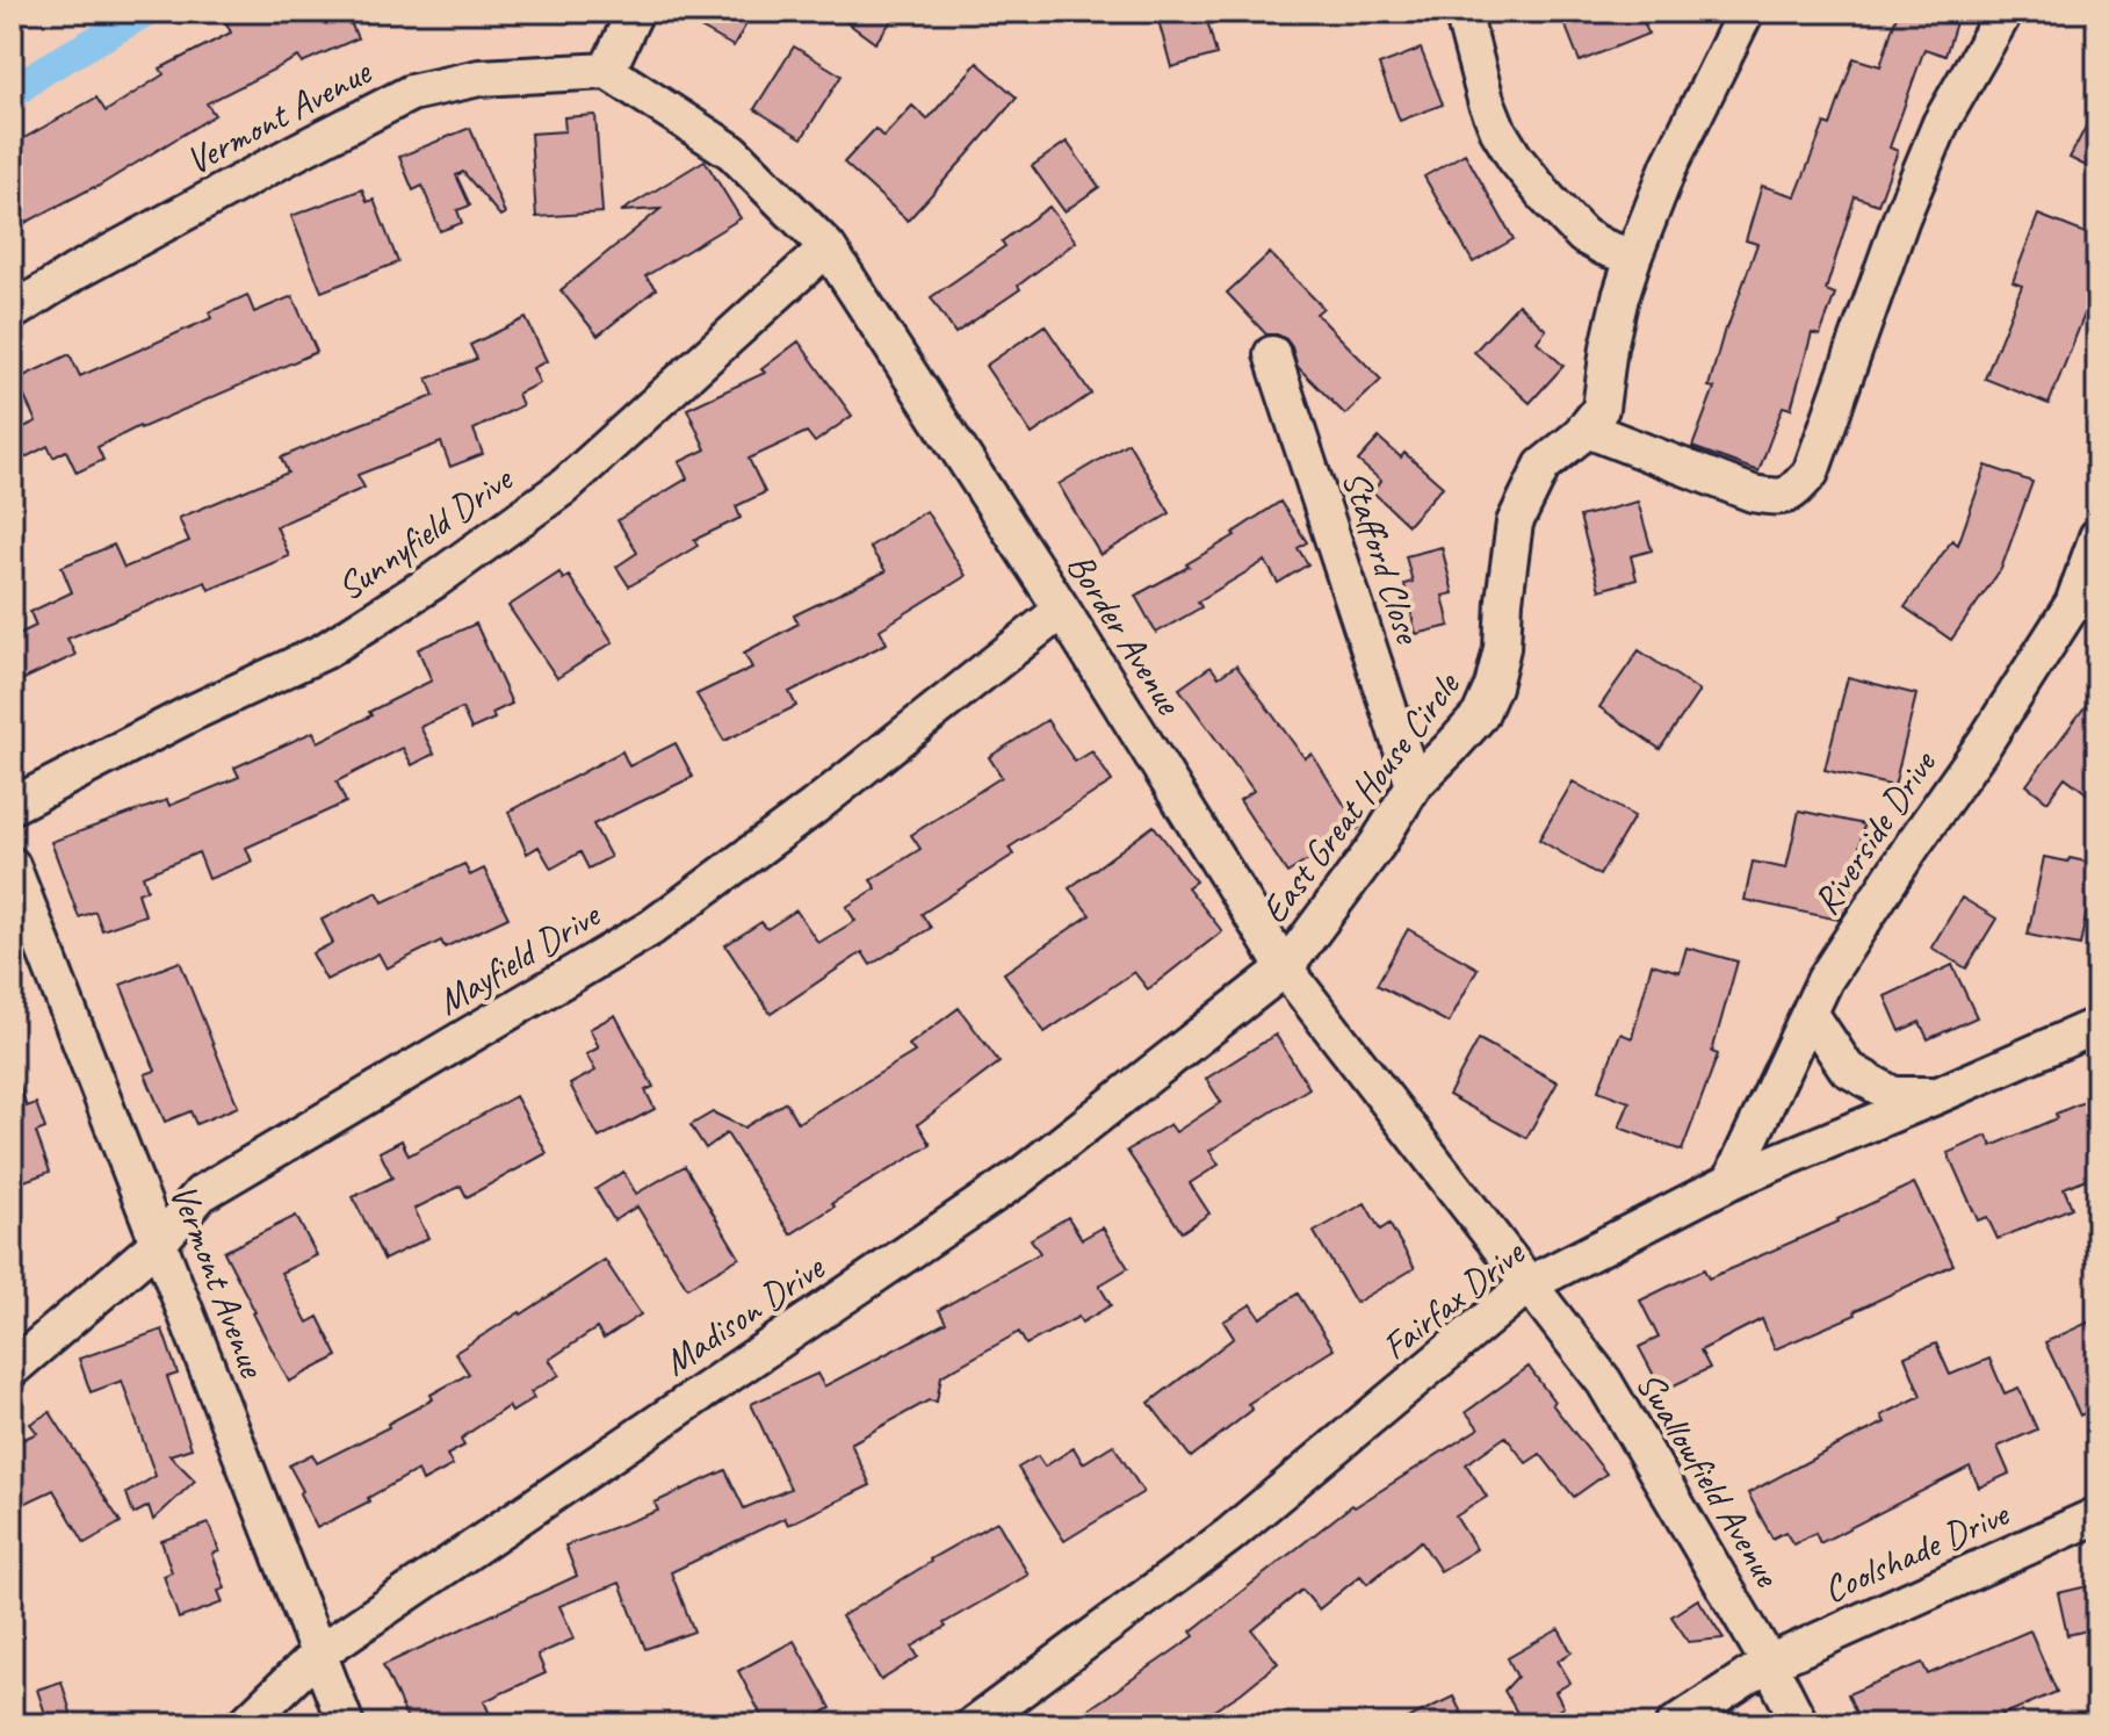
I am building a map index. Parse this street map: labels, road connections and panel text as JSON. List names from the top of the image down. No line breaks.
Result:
{"streets":{"street":["Vermont Avenue","Sunnyfield Drive","Stafford Close","Border Avenue","East Great House Circle","Riverside Drive","Mayfield Drive","Fairfax Drive","Madison Drive","Swallowfield Avenue","Coolshade Drive"]},"crossings":[["Vermont Avenue","Border Avenue"],["Vermont Avenue","Mayfield Drive"],["Vermont Avenue","Madison Drive"],["Sunnyfield Drive","Border Avenue"],["Stafford Close","East Great House Circle"],["Border Avenue","East Great House Circle"],["Border Avenue","Mayfield Drive"],["Border Avenue","Fairfax Drive"],["Border Avenue","Madison Drive"],["Border Avenue","Swallowfield Avenue"],["East Great House Circle","Madison Drive"],["Riverside Drive","Fairfax Drive"],["Fairfax Drive","Swallowfield Avenue"],["Swallowfield Avenue","Coolshade Drive"]]}
